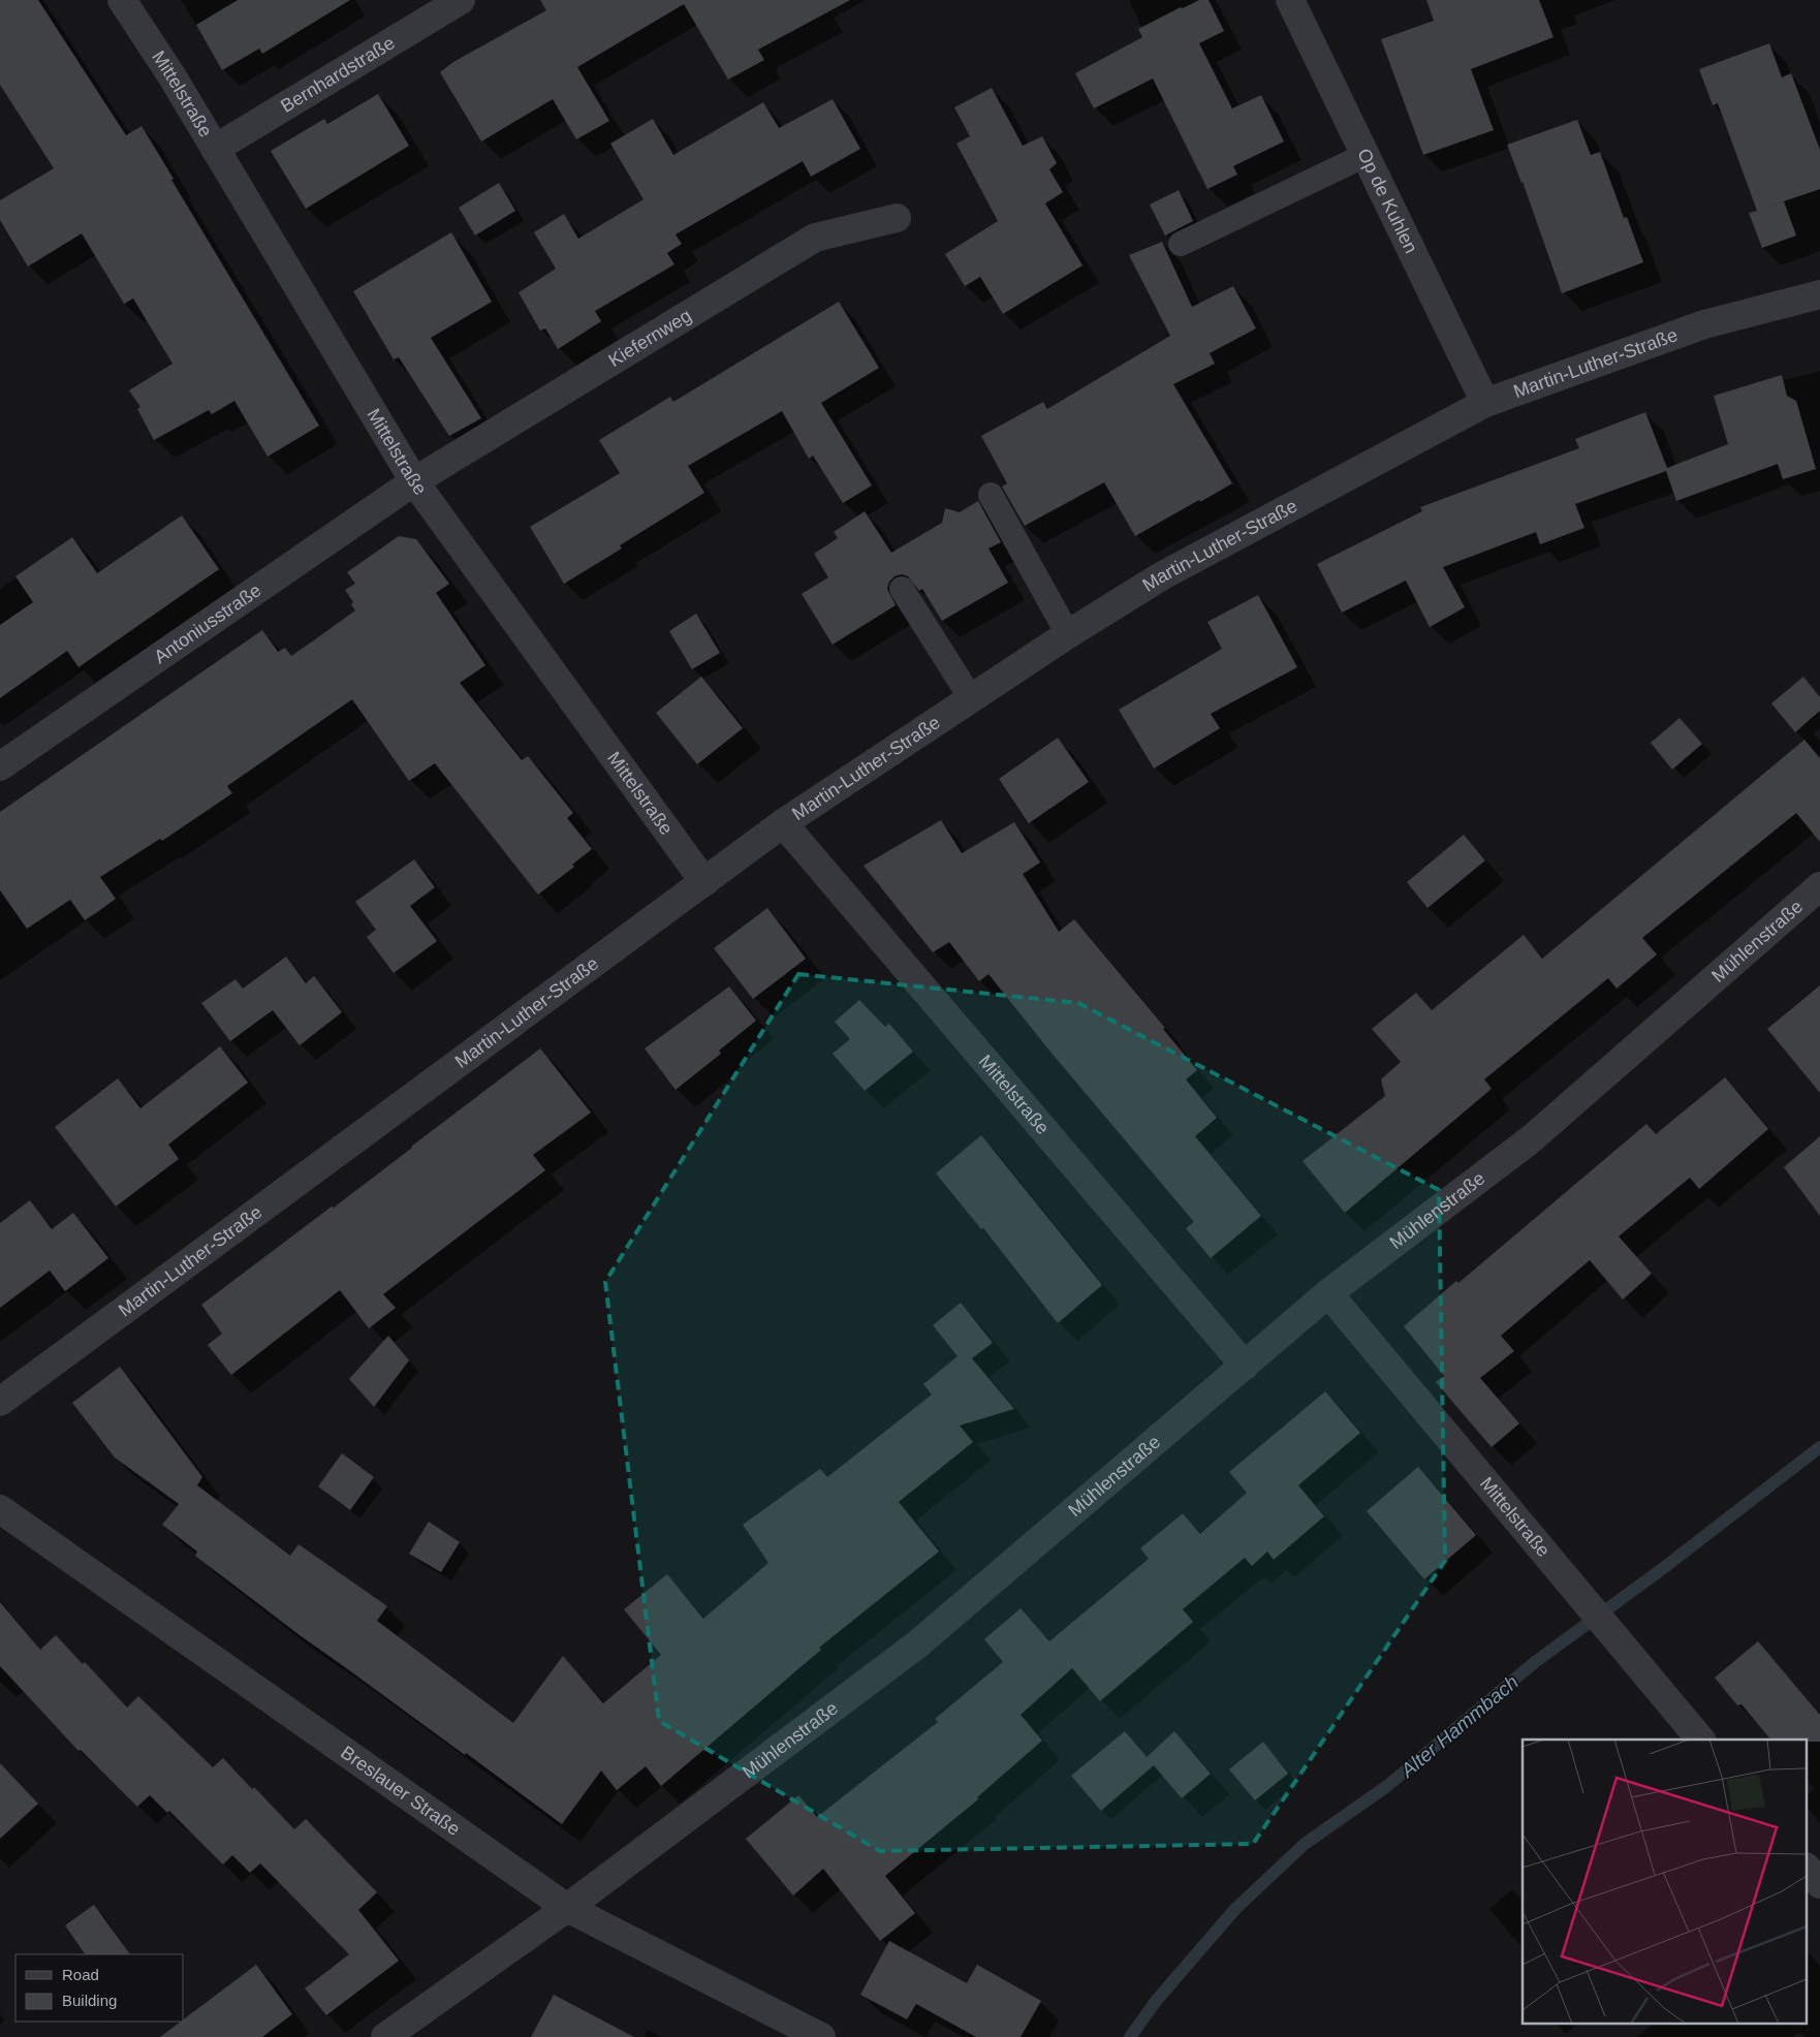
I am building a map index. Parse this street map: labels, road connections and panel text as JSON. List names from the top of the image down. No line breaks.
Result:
{"streets":{"street":["Bernhardstraße","Mittelstraße","Op de Kuhlen","Kiefernweg","Martin-Luther-Straße","Antoniusstraße","Mühlenstraße","Breslauer Straße"]},"crossings":[["Bernhardstraße","Mittelstraße"],["Mittelstraße","Kiefernweg"],["Mittelstraße","Martin-Luther-Straße"],["Mittelstraße","Antoniusstraße"],["Mittelstraße","Mühlenstraße"],["Op de Kuhlen","Martin-Luther-Straße"],["Kiefernweg","Antoniusstraße"],["Mühlenstraße","Breslauer Straße"]],"water":["Alter Hammbach"],"legend":["Road","Building"]}
